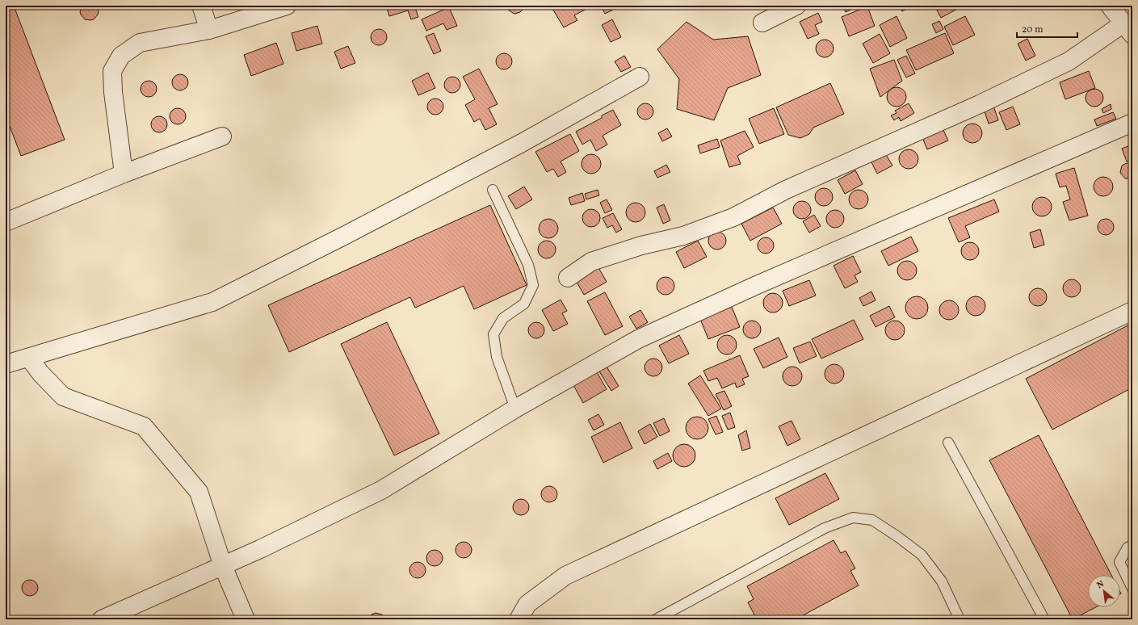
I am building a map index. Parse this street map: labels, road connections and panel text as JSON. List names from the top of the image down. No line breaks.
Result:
{"scale_bar":"20 m","north":"top left"}
